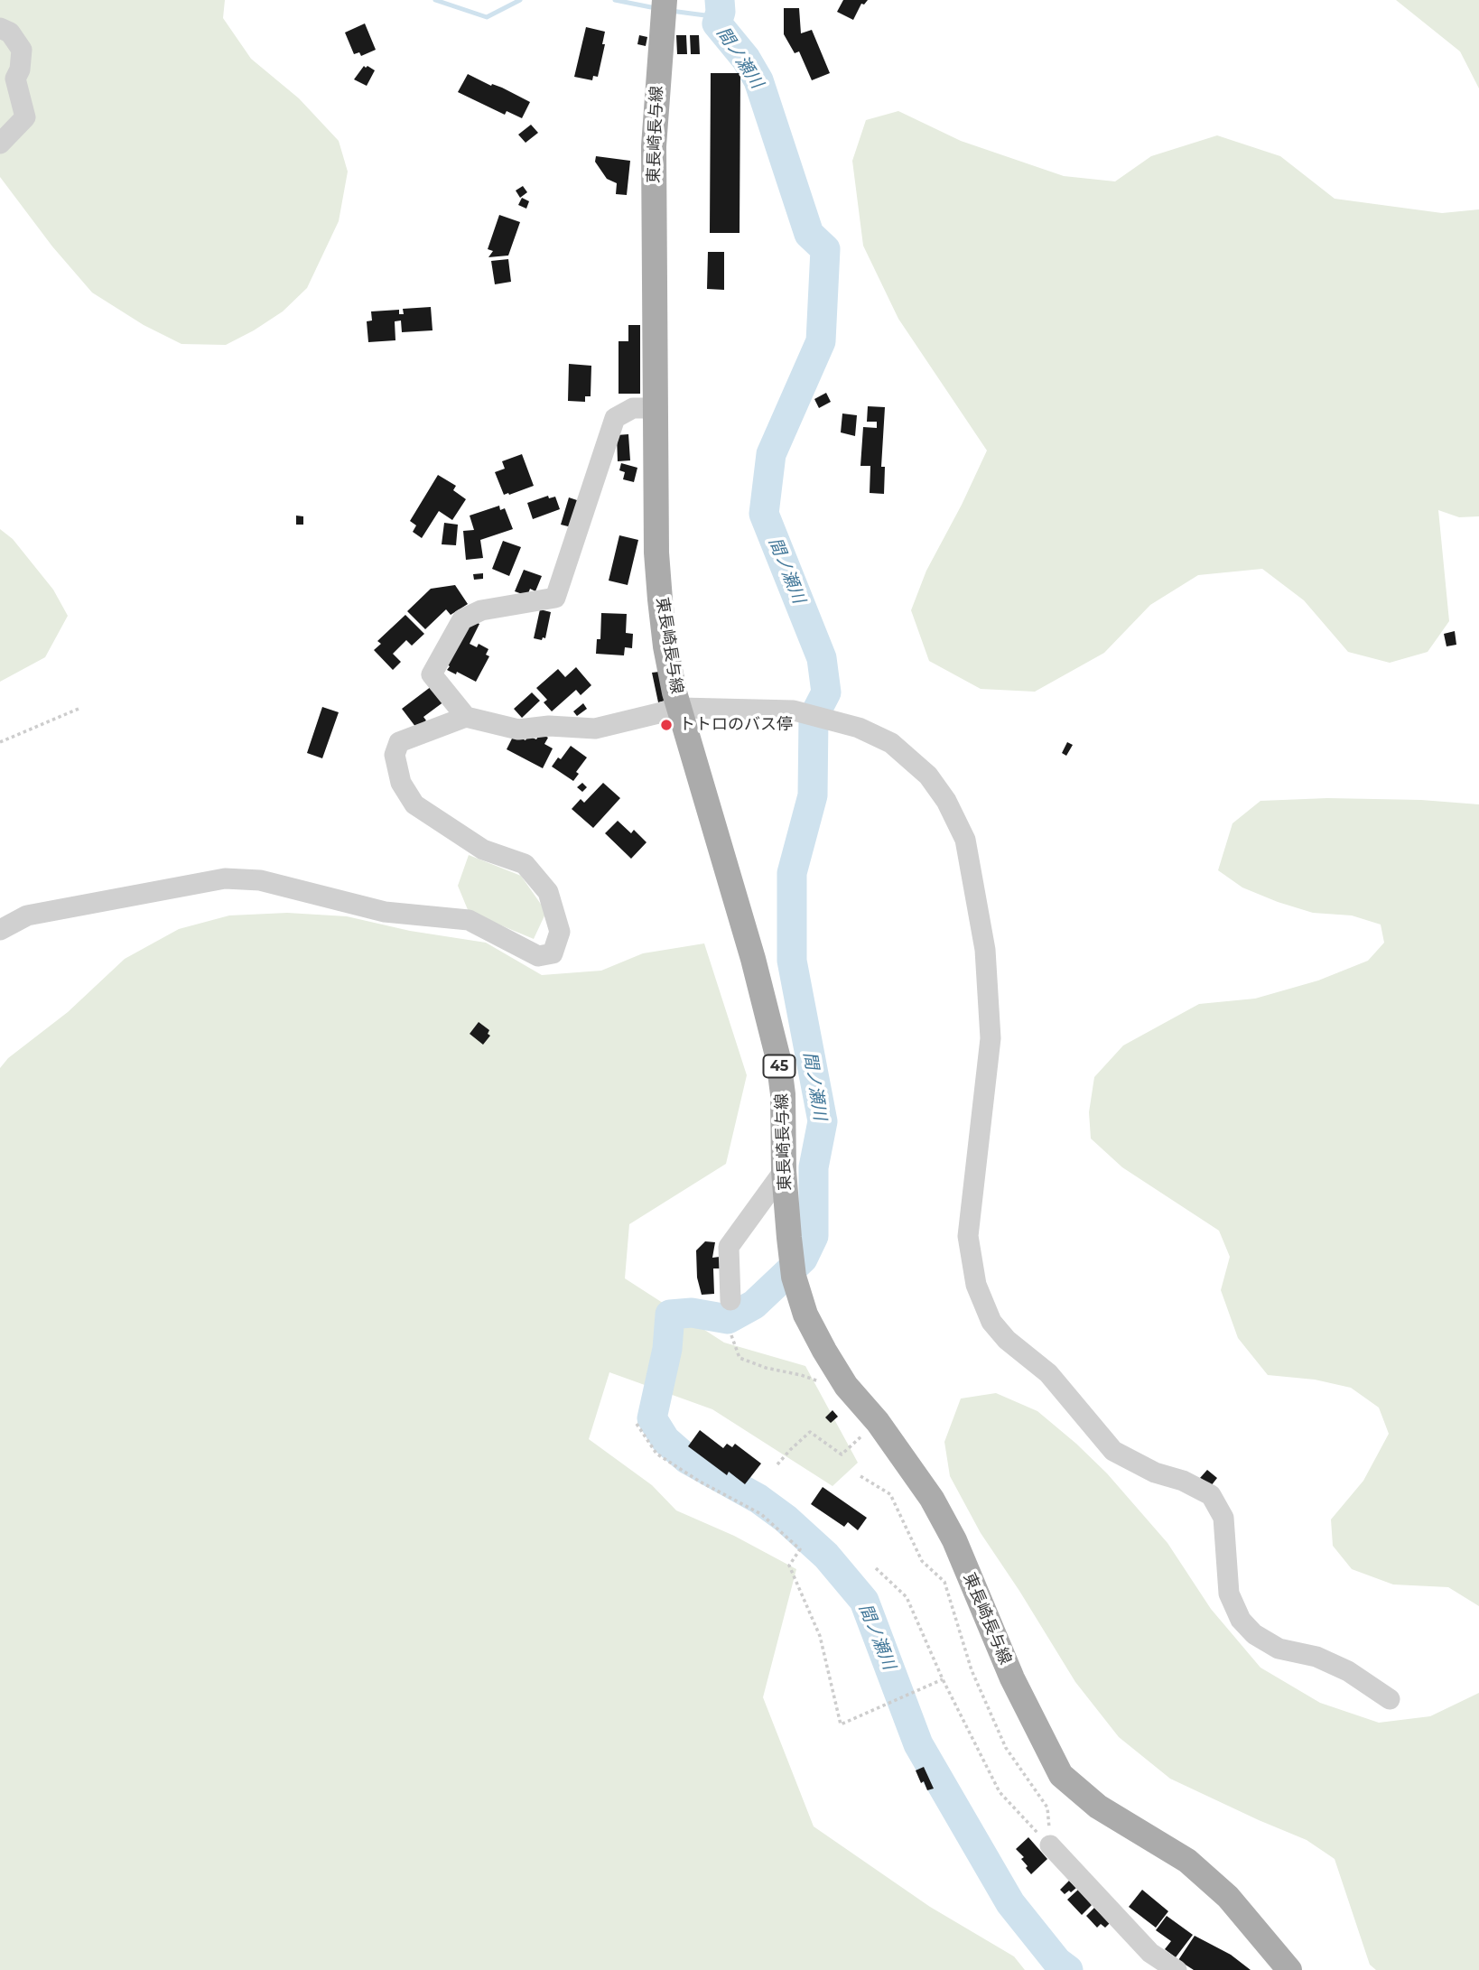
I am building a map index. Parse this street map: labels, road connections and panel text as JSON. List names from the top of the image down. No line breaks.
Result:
{"streets":{"main road":["東長崎長与線","45"]},"water":["間ノ瀬川"],"places":["トトロのバス停"]}
